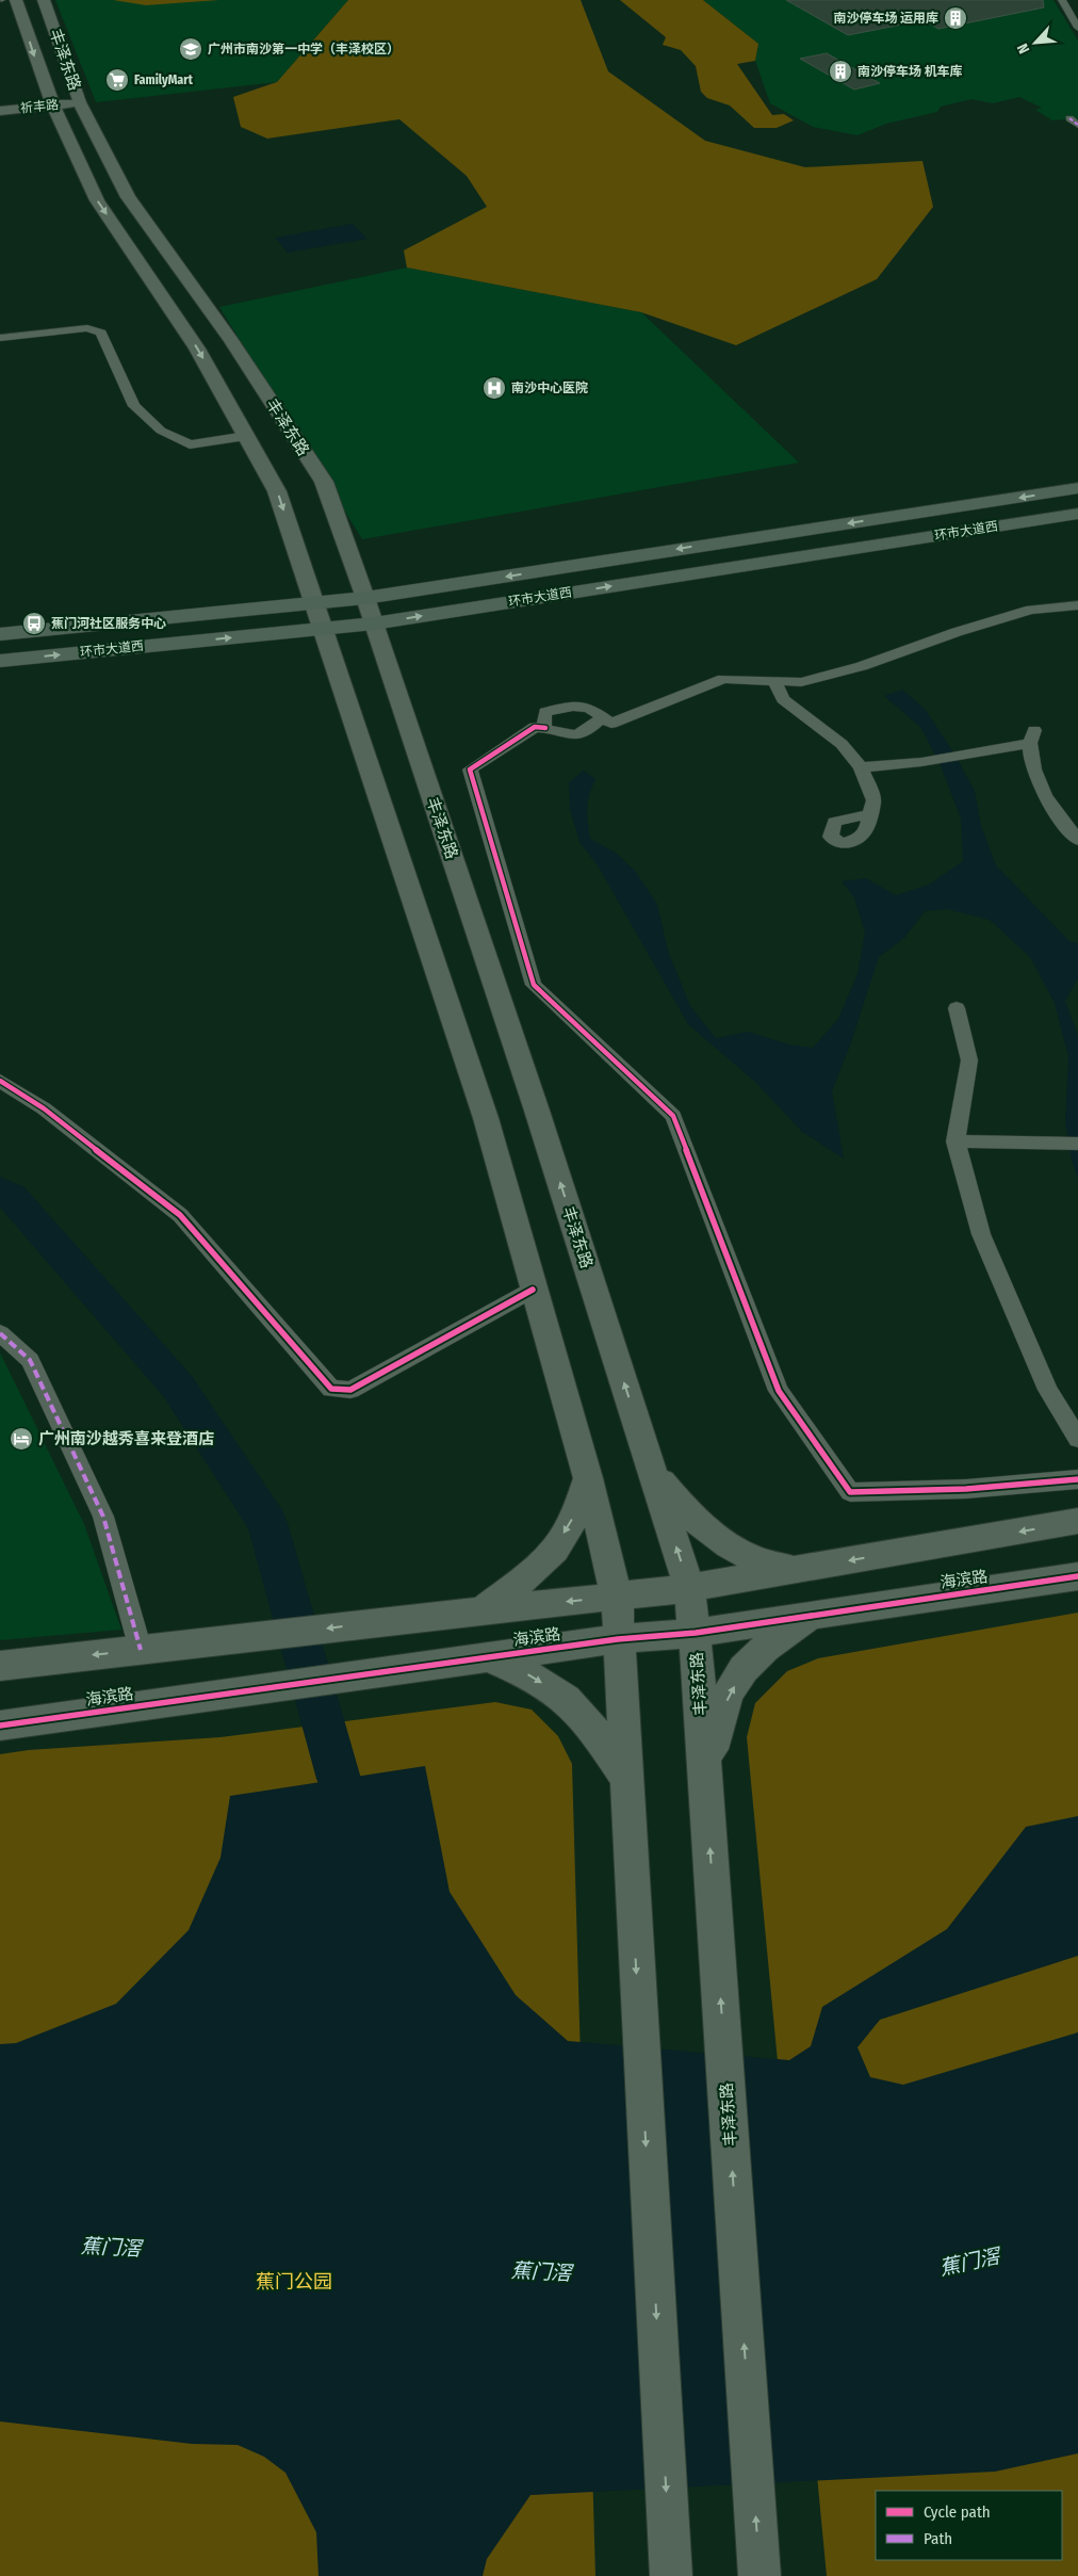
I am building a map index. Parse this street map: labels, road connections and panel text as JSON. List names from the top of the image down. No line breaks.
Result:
{"streets":{"main road":["丰泽东路","祈丰路","环市大道西","海滨路"]},"crossings":[["丰泽东路","祈丰路"],["丰泽东路","环市大道西"],["丰泽东路","海滨路"]],"water":["蕉门滘"],"parks":["蕉门公园"],"places":{"building":["南沙停车场 运用库","南沙停车场 机车库"],"school or university":["广州市南沙第一中学（丰泽校区）"],"supermarket":["FamilyMart"],"hospital":["南沙中心医院"],"bus stop":["蕉门河社区服务中心"],"hotel":["广州南沙越秀喜来登酒店"]},"legend":["Cycle path","Path"],"north":"bottom left"}
